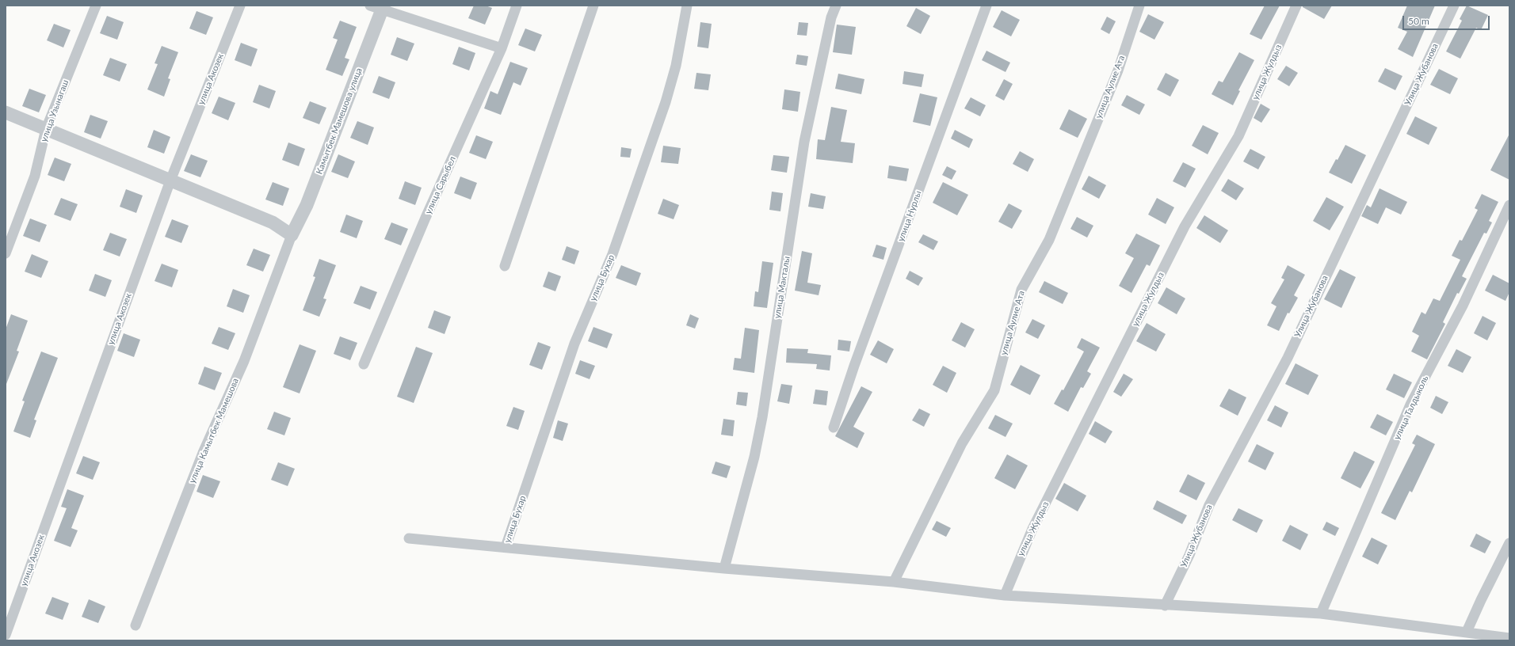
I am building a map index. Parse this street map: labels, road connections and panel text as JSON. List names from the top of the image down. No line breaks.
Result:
{"streets":{"street":["улица Жулдыз","Улица Жубанова","улица Акозек","улица Аулие Ата","улица Узынагаш","Камытбек Мамешова улица","улица Сарыбел","улица Нурлы","улица Бухар","улица Макталы","улица Талдыколь","улица Камытбек Мамешова"]},"crossings":[["Камытбек Мамешова улица","улица Камытбек Мамешова"]],"scale_bar":"50 m"}
